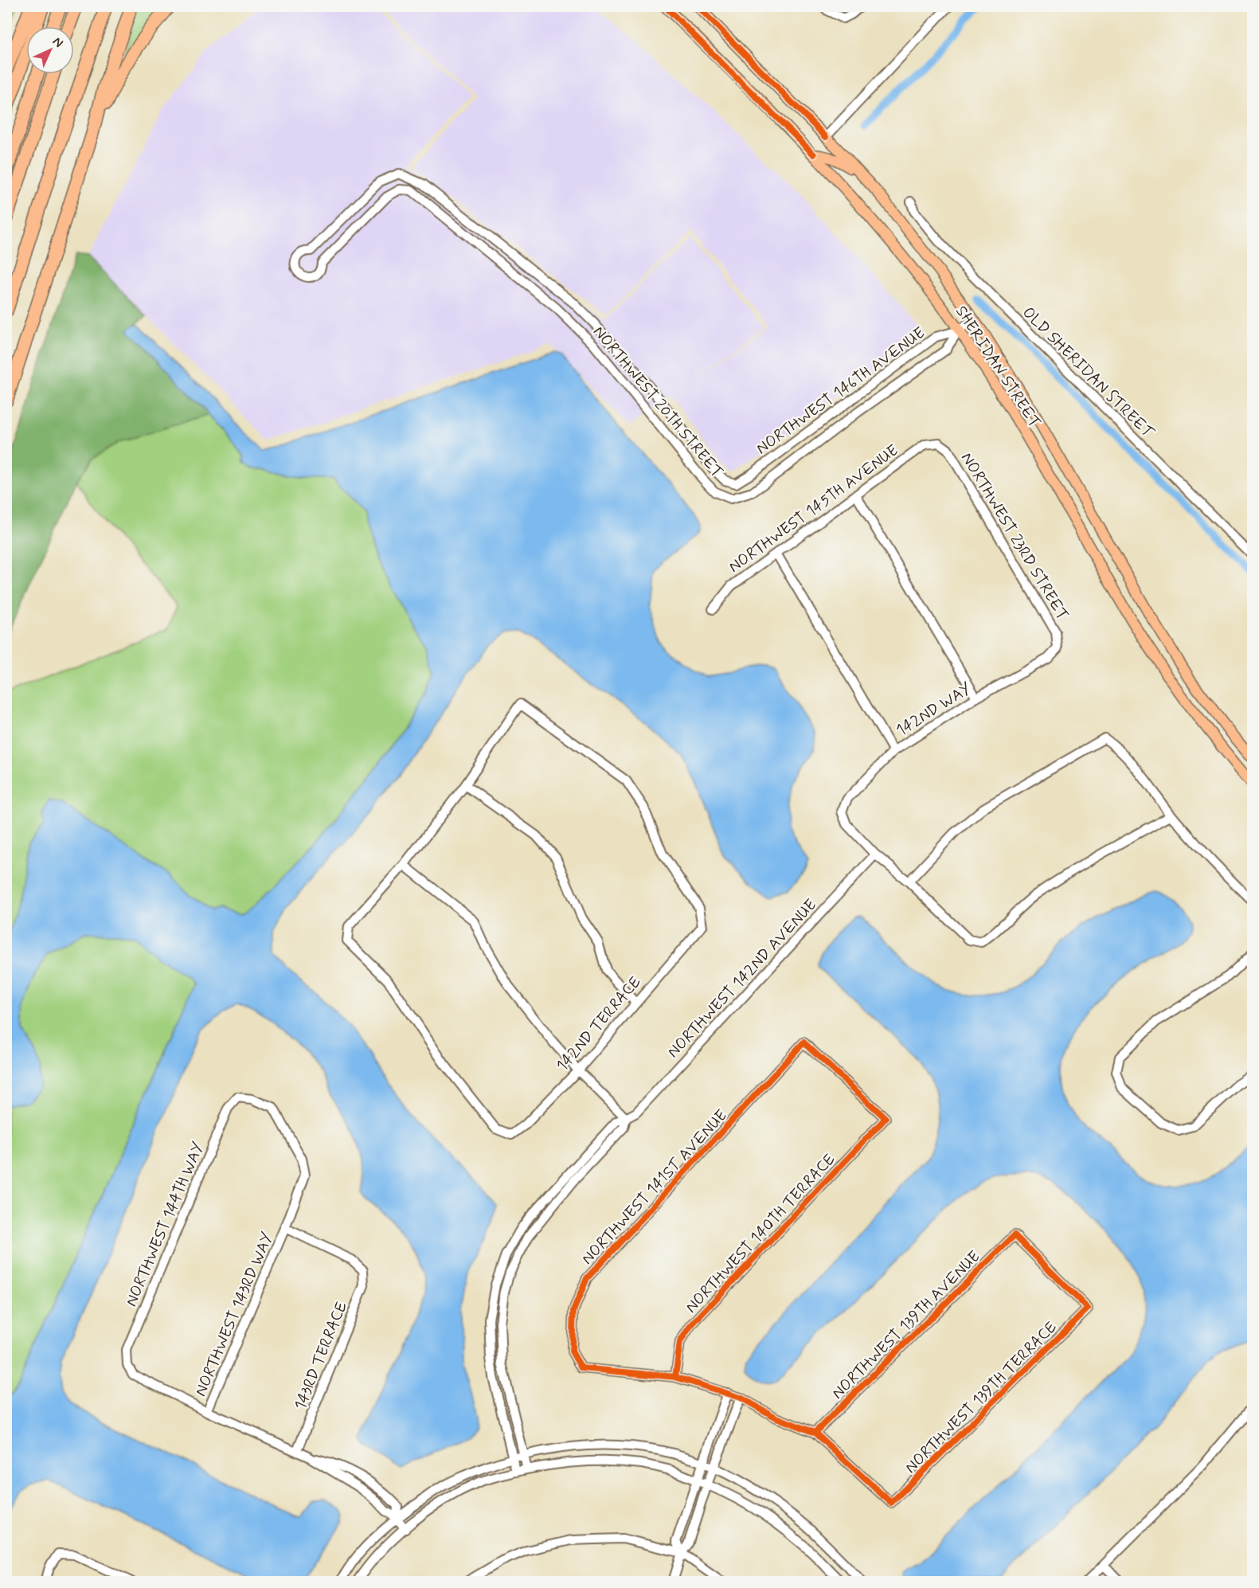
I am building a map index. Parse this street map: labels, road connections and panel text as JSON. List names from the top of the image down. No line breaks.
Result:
{"streets":{"main road":["SHERIDAN STREET"],"street":["OLD SHERIDAN STREET","NORTHWEST 146TH AVENUE","NORTHWEST 20TH STREET","NORTHWEST 145TH AVENUE","NORTHWEST 23RD STREET","142ND WAY","NORTHWEST 142ND AVENUE","142ND TERRACE","NORTHWEST 141ST AVENUE","NORTHWEST 144TH WAY","NORTHWEST 140TH TERRACE","NORTHWEST 143RD WAY","NORTHWEST 139TH AVENUE","143RD TERRACE","NORTHWEST 139TH TERRACE"]},"crossings":[["SHERIDAN STREET","NORTHWEST 146TH AVENUE"],["SHERIDAN STREET","NORTHWEST 20TH STREET"],["NORTHWEST 146TH AVENUE","NORTHWEST 20TH STREET"],["NORTHWEST 145TH AVENUE","NORTHWEST 23RD STREET"],["NORTHWEST 23RD STREET","142ND WAY"],["142ND WAY","NORTHWEST 142ND AVENUE"],["NORTHWEST 141ST AVENUE","NORTHWEST 140TH TERRACE"],["NORTHWEST 144TH WAY","NORTHWEST 143RD WAY"],["NORTHWEST 143RD WAY","143RD TERRACE"],["NORTHWEST 139TH AVENUE","NORTHWEST 139TH TERRACE"]],"north":"top right"}
